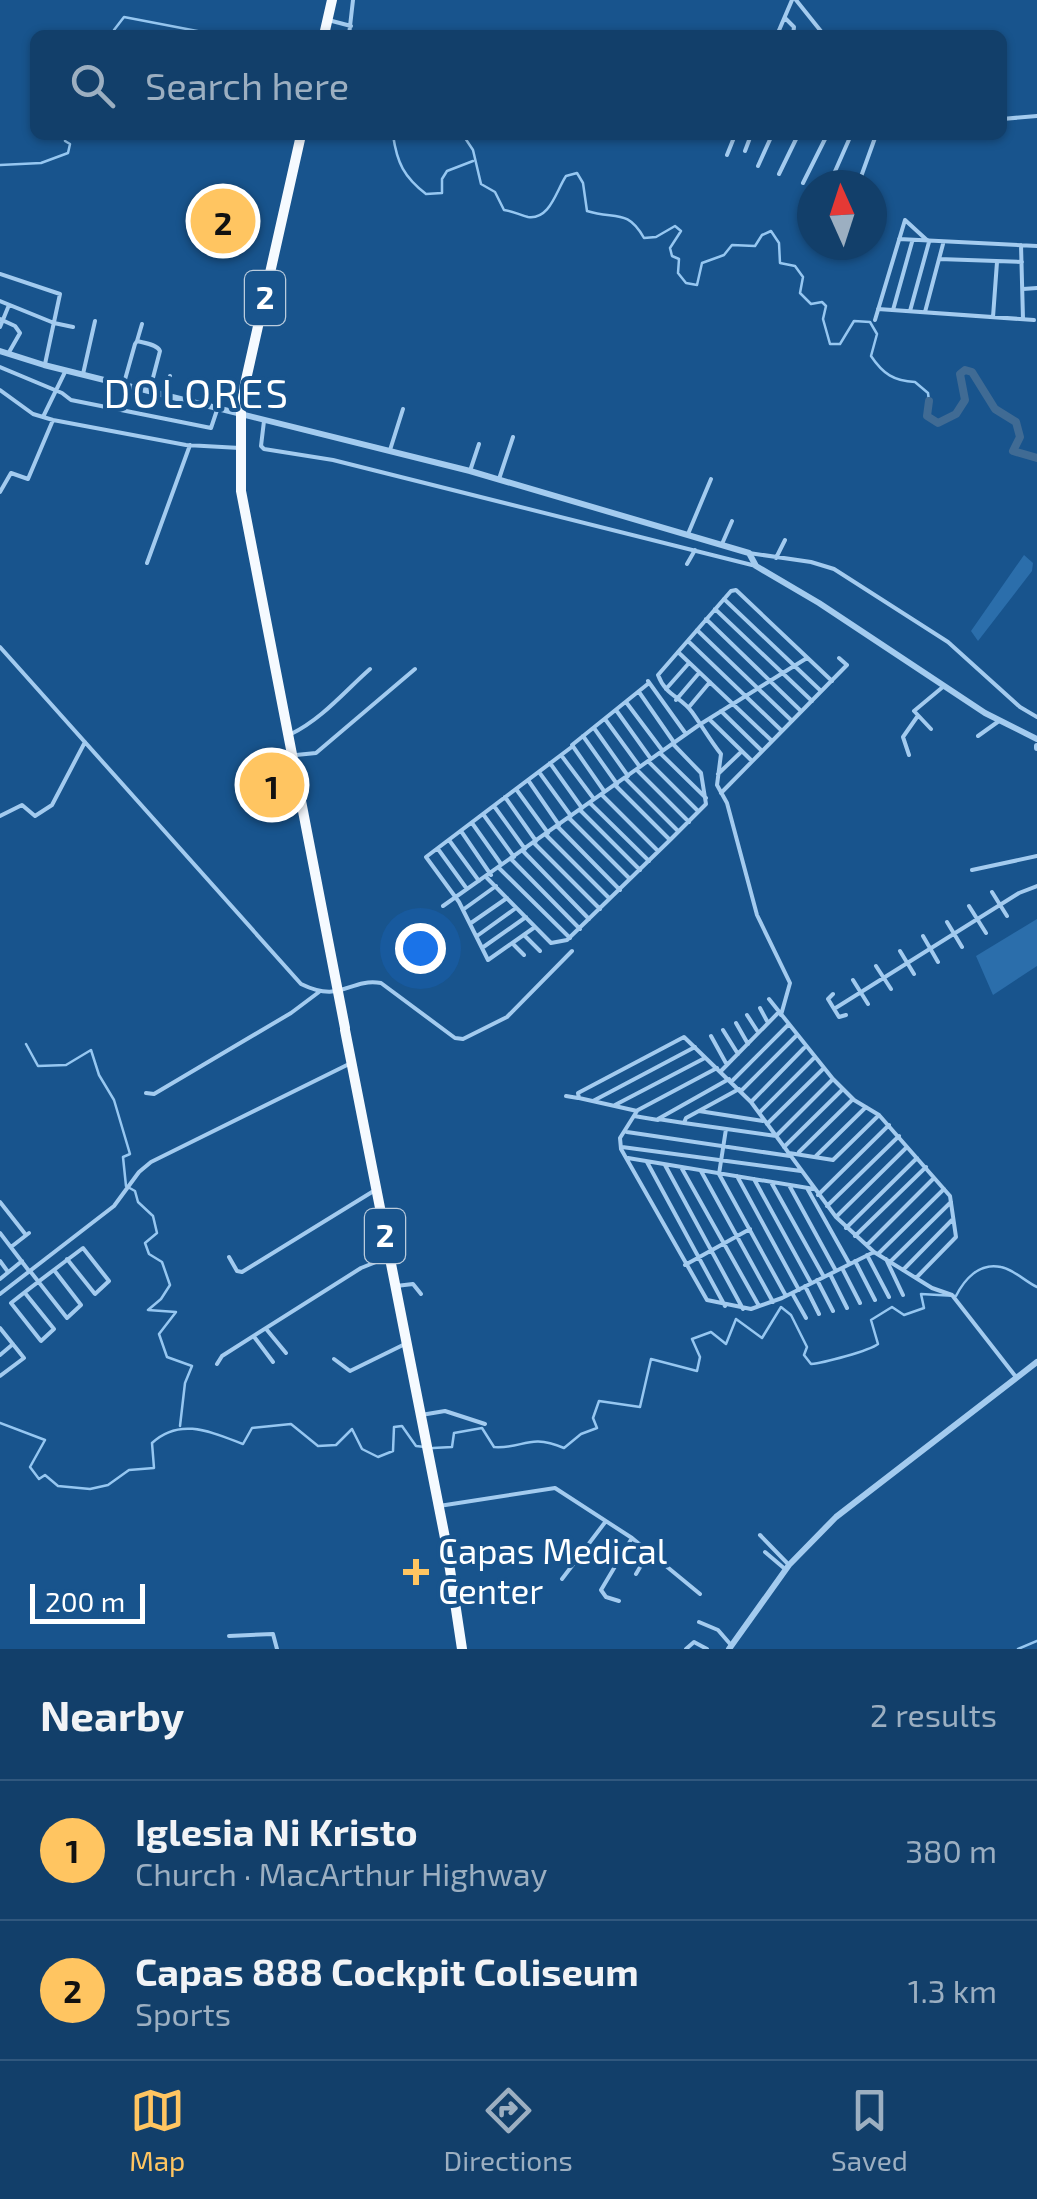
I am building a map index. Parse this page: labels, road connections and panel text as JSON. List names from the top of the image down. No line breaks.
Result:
{"streets":{"highway":["2"]},"districts":["DOLORES"],"places":{"health":["Capas Medical Center"]},"scale_bar":"200 m","north":"top","page":{"search":"Search here","pins":["2","1"],"scale":"200 m","heading":["Nearby","2 results"],"list":[{"mark":"1","name":"Iglesia Ni Kristo","note":"Church · MacArthur Highway","value":"380 m"},{"mark":"2","name":"Capas 888 Cockpit Coliseum","note":"Sports","value":"1.3 km"}],"nav":["Map","Directions","Saved"]}}
